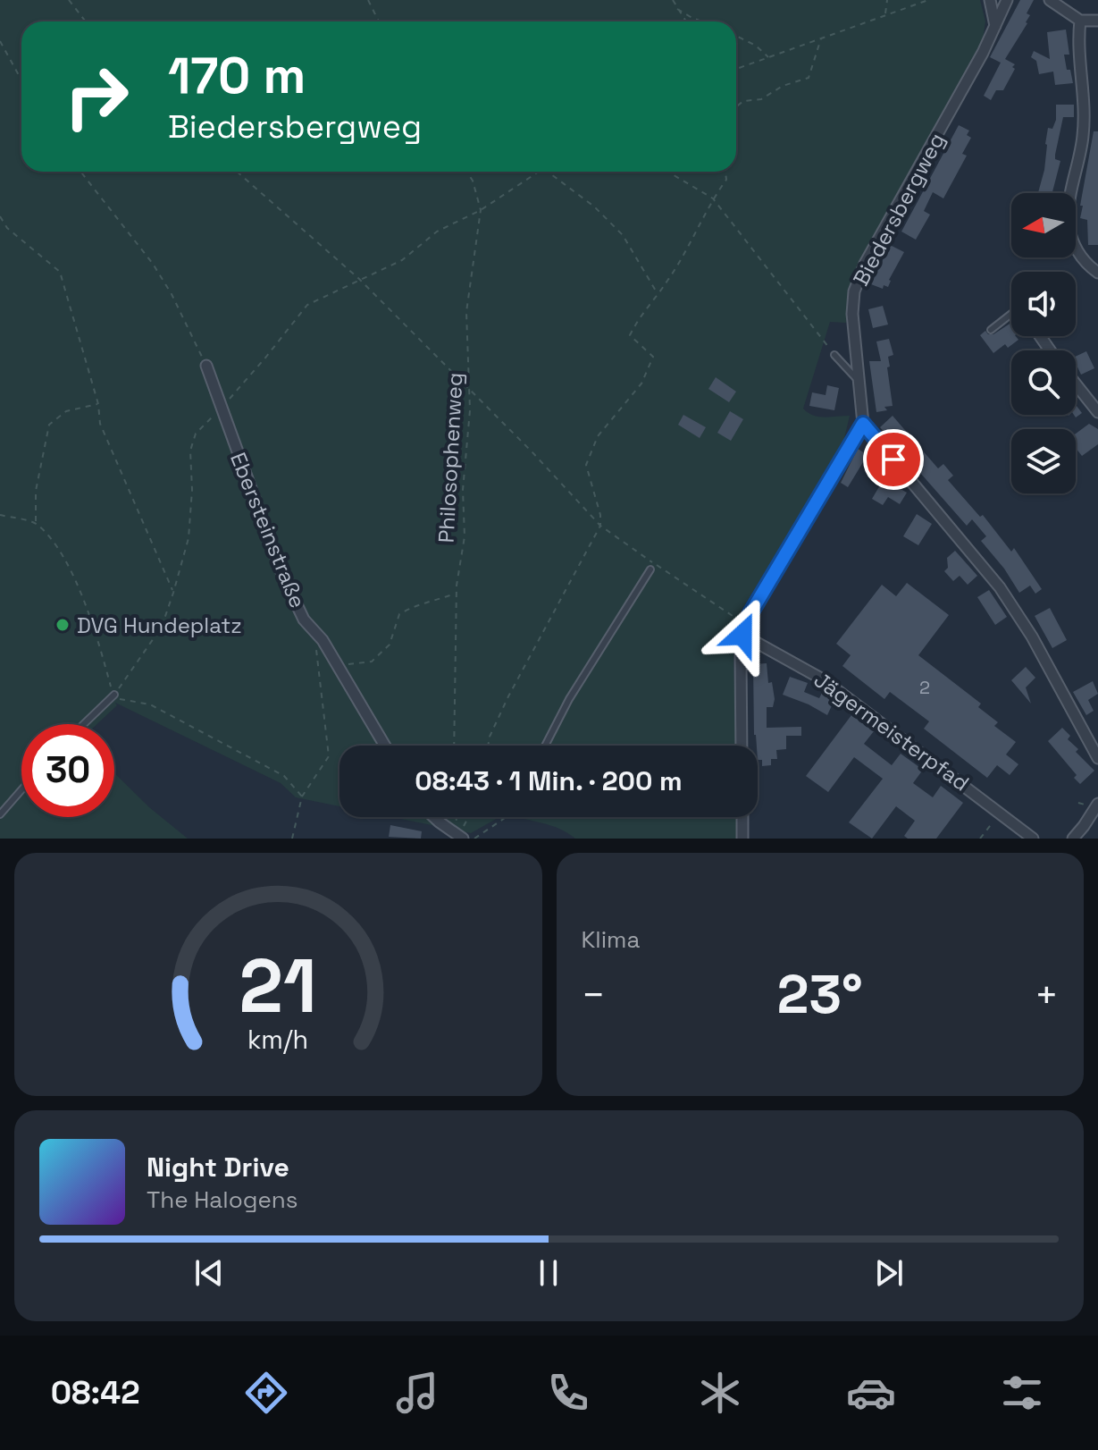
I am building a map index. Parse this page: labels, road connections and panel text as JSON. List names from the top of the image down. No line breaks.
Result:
{"streets":{"street":["Biedersbergweg","Ebersteinstraße","Jägermeisterpfad"],"path":["Philosophenweg"]},"places":["DVG Hundeplatz"],"house_numbers":["2"],"north":"left","page":{"turn":["170 m","Biedersbergweg"],"limit":"30","trip":"08:43 · 1 Min. · 200 m","tile":"Klima","heat":["−","23°","+"],"song":["Night Drive","The Halogens"],"tabs":"08:42","gauge":["21","km/h"]}}
